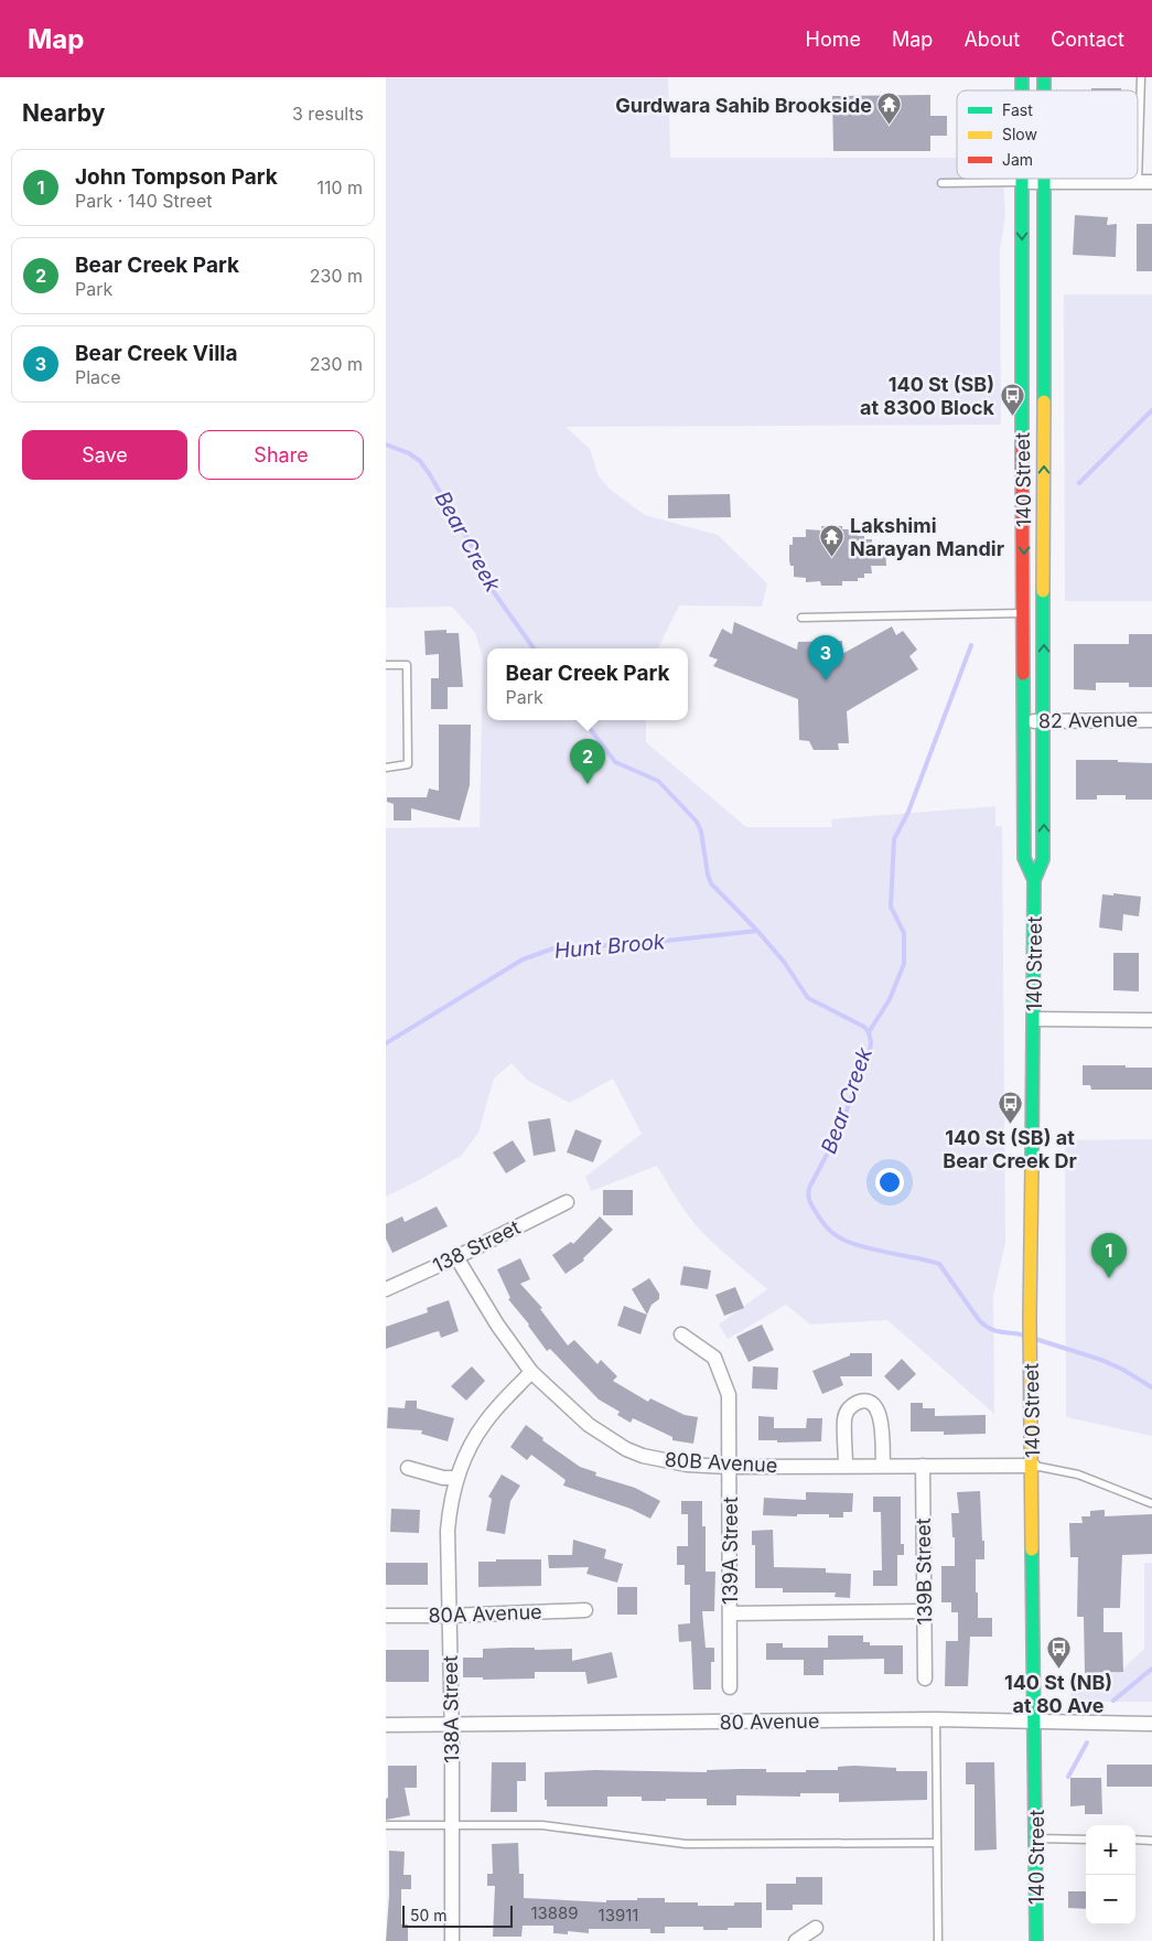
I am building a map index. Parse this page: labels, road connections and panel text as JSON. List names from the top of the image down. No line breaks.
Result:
{"streets":{"main road":["140 Street"],"street":["82 Avenue","138 Street","80B Avenue","139A Street","139B Street","80A Avenue","138A Street","80 Avenue"]},"crossings":[["140 Street","82 Avenue"],["140 Street","80B Avenue"],["140 Street","80 Avenue"],["138 Street","80B Avenue"],["80B Avenue","139A Street"],["80B Avenue","139B Street"],["80B Avenue","138A Street"],["80A Avenue","138A Street"],["138A Street","80 Avenue"]],"water":["Bear Creek","Hunt Brook"],"places":{"temple":["Gurdwara Sahib Brookside","Lakshimi Narayan Mandir"],"bus stop":["140 St (SB) at 8300 Block","140 St (SB) at Bear Creek Dr","140 St (NB) at 80 Ave"]},"house_numbers":["13889","13911"],"legend":["Fast","Slow","Jam"],"scale_bar":"50 m","page":{"header":"Map","nav":["Home","Map","About","Contact"],"heading":["Nearby","3 results"],"list":[{"mark":"1","name":"John Tompson Park","note":"Park · 140 Street","value":"110 m"},{"mark":"2","name":"Bear Creek Park","note":"Park","value":"230 m"},{"mark":"3","name":"Bear Creek Villa","note":"Place","value":"230 m"}],"buttons":["Save","Share"],"pins":["3","2","1"],"popup":["Bear Creek Park","Park"],"map_buttons":["+","−"],"scale":"50 m"}}
